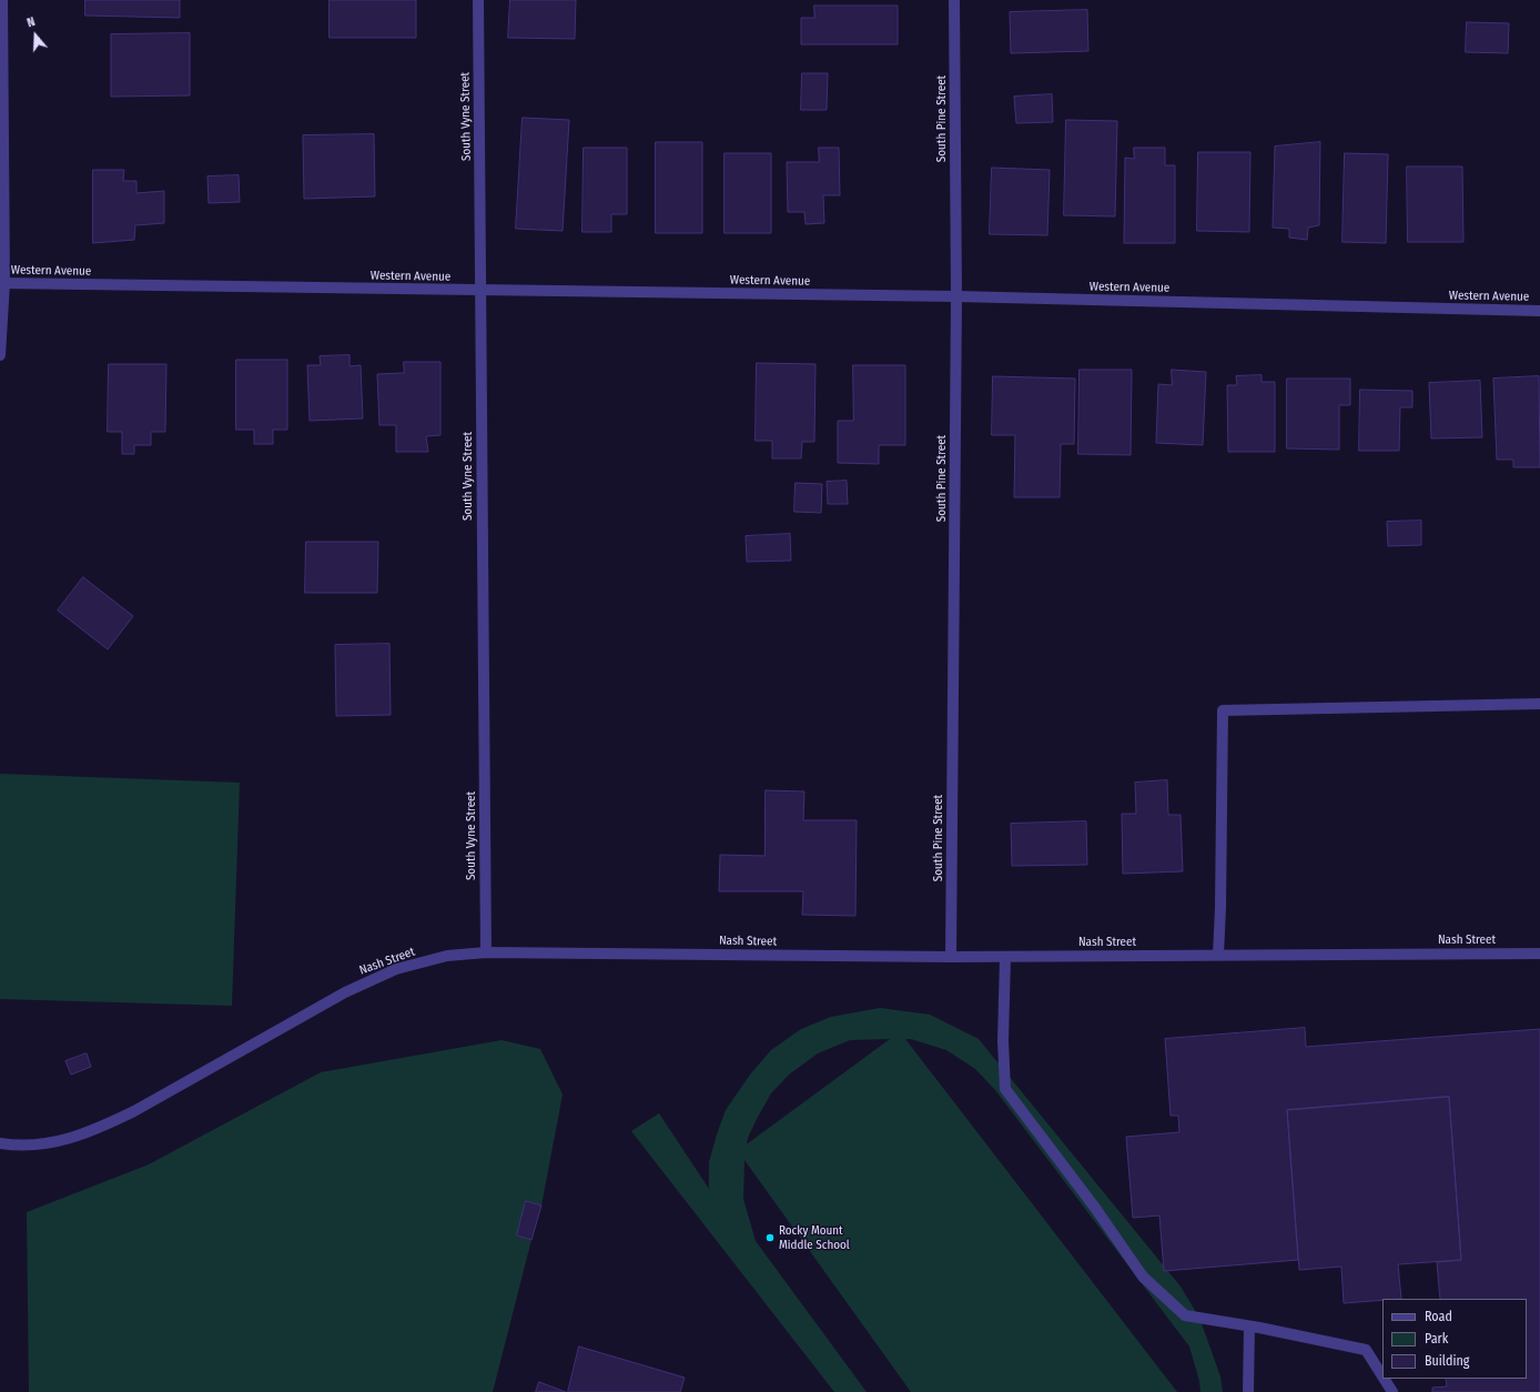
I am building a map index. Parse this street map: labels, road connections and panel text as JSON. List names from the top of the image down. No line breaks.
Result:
{"streets":{"street":["South Vyne Street","South Pine Street","Western Avenue","Nash Street"]},"crossings":[["South Vyne Street","Western Avenue"],["South Vyne Street","Nash Street"],["South Pine Street","Western Avenue"],["South Pine Street","Nash Street"]],"places":["Rocky Mount Middle School"],"legend":["Road","Park","Building"],"north":"top"}
